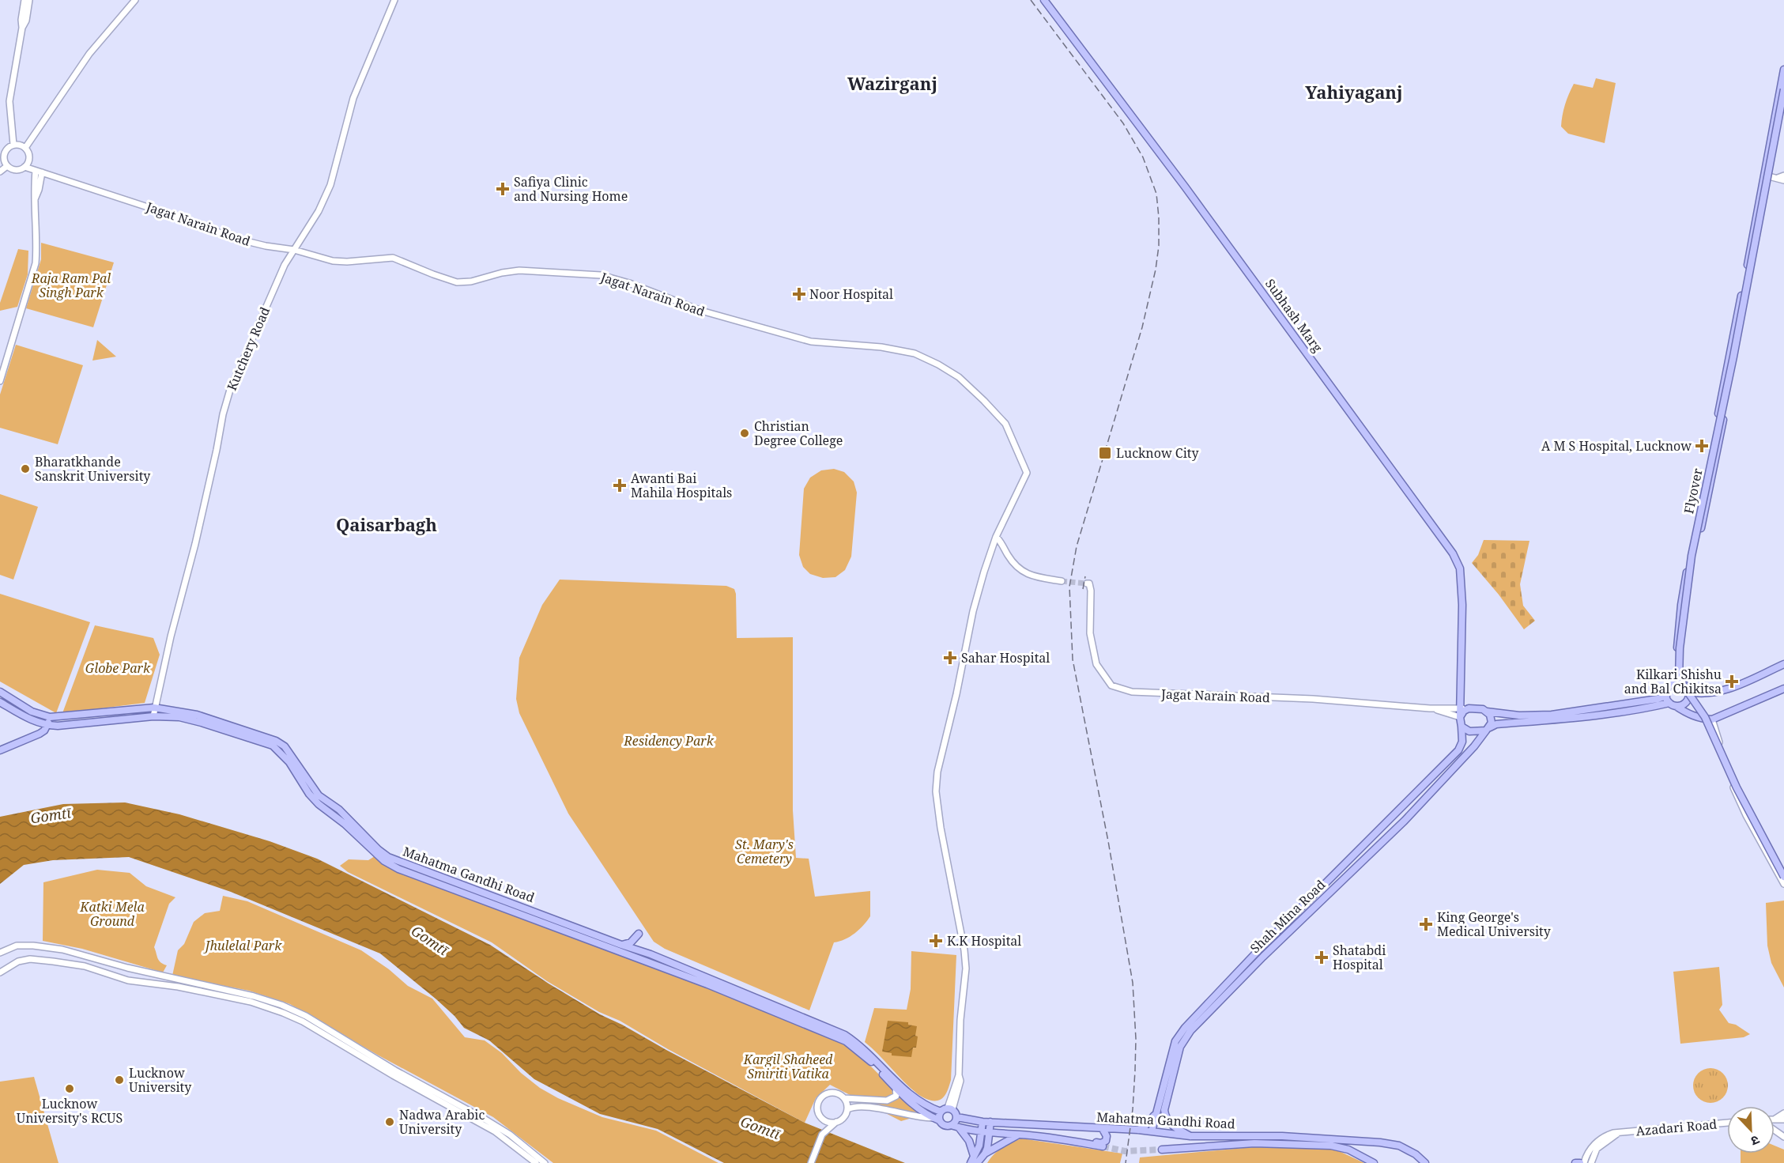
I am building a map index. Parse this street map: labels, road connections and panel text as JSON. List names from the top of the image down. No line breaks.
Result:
{"streets":{"main road":["Subhash Marg","Flyover","Mahatma Gandhi Road","Shah Mina Road"],"street":["Jagat Narain Road","Kutchery Road","Azadari Road"]},"crossings":[["Jagat Narain Road","Subhash Marg"],["Jagat Narain Road","Kutchery Road"],["Jagat Narain Road","Mahatma Gandhi Road"],["Jagat Narain Road","Shah Mina Road"],["Subhash Marg","Shah Mina Road"],["Kutchery Road","Mahatma Gandhi Road"],["Mahatma Gandhi Road","Shah Mina Road"]],"districts":["Wazirganj","Yahiyaganj","Qaisarbagh"],"water":["Gomtī"],"parks":["Raja Ram Pal Singh Park","Globe Park","Residency Park","St. Mary's Cemetery","Katki Mela Ground","Jhulelal Park","Kargil Shaheed Smiriti Vatika"],"places":{"health":["Safiya Clinic and Nursing Home","Noor Hospital","A M S Hospital, Lucknow","Awanti Bai Mahila Hospitals","Sahar Hospital","Kilkari Shishu and Bal Chikitsa","King George's Medical University","K.K Hospital","Shatabdi Hospital"],"other":["Christian Degree College","Bharatkhande Sanskrit University","Lucknow University","Lucknow University's RCUS","Nadwa Arabic University"],"transit":["Lucknow City"]},"north":"bottom right"}
